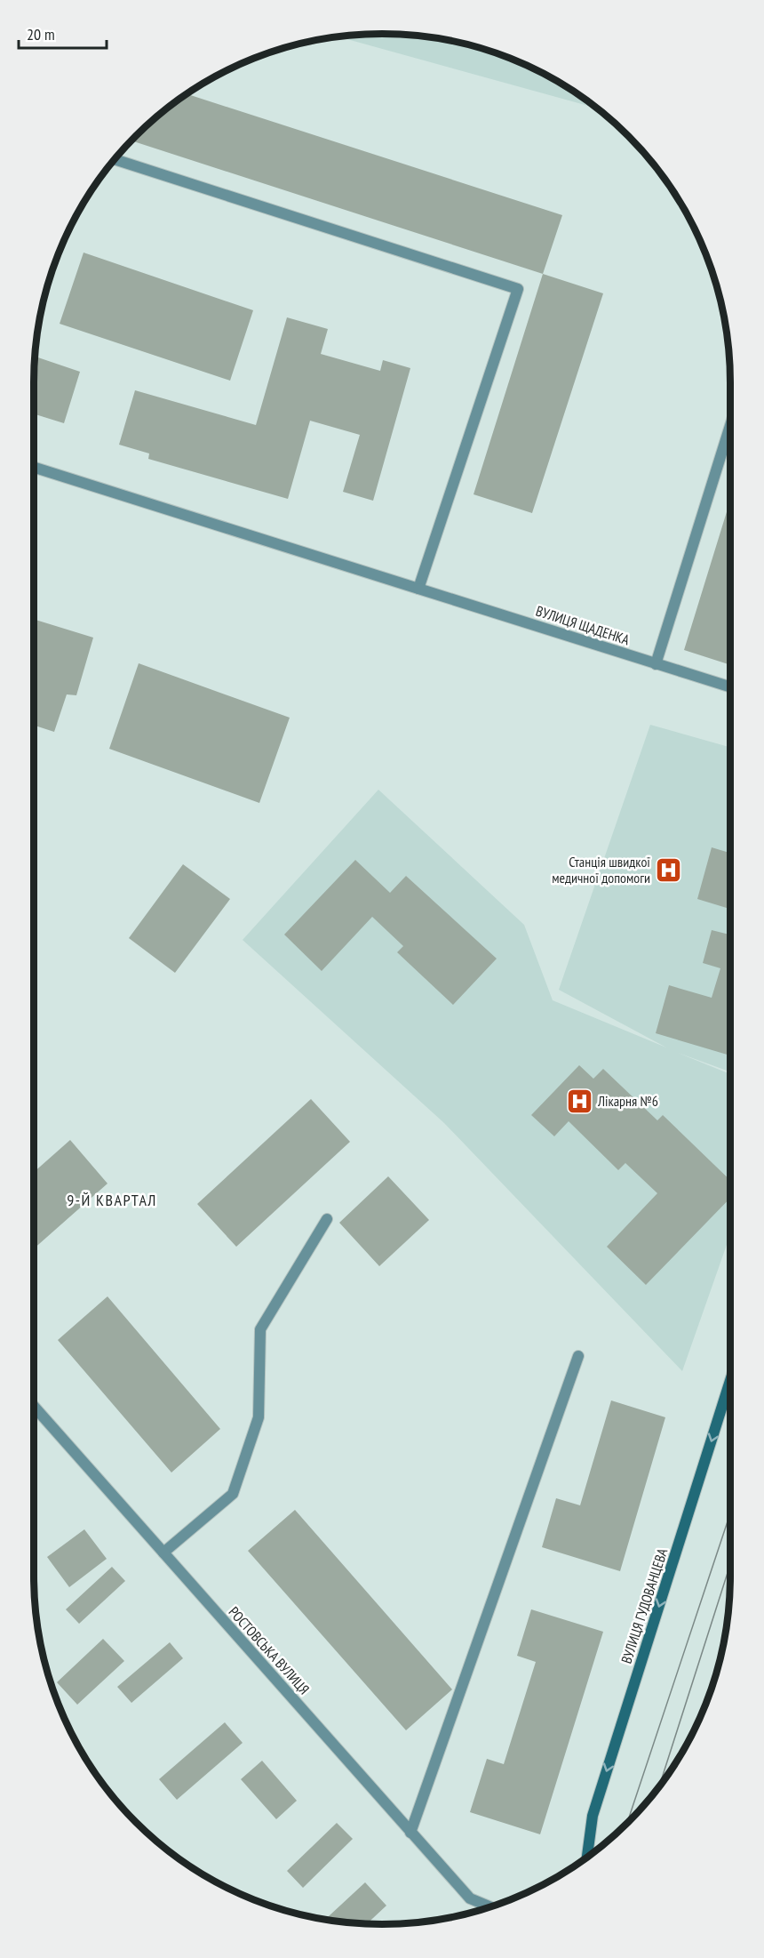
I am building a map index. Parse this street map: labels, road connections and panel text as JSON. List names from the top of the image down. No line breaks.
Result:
{"streets":{"street":["ВУЛИЦЯ ЩАДЕНКА","ВУЛИЦЯ ГУДОВАНЦЕВА","РОСТОВСЬКА ВУЛИЦЯ"]},"one_way":["ВУЛИЦЯ ГУДОВАНЦЕВА"],"districts":["9-Й КВАРТАЛ"],"places":{"hospital":["Станція швидкої медичної допомоги","Лікарня №6"]},"scale_bar":"20 m"}
